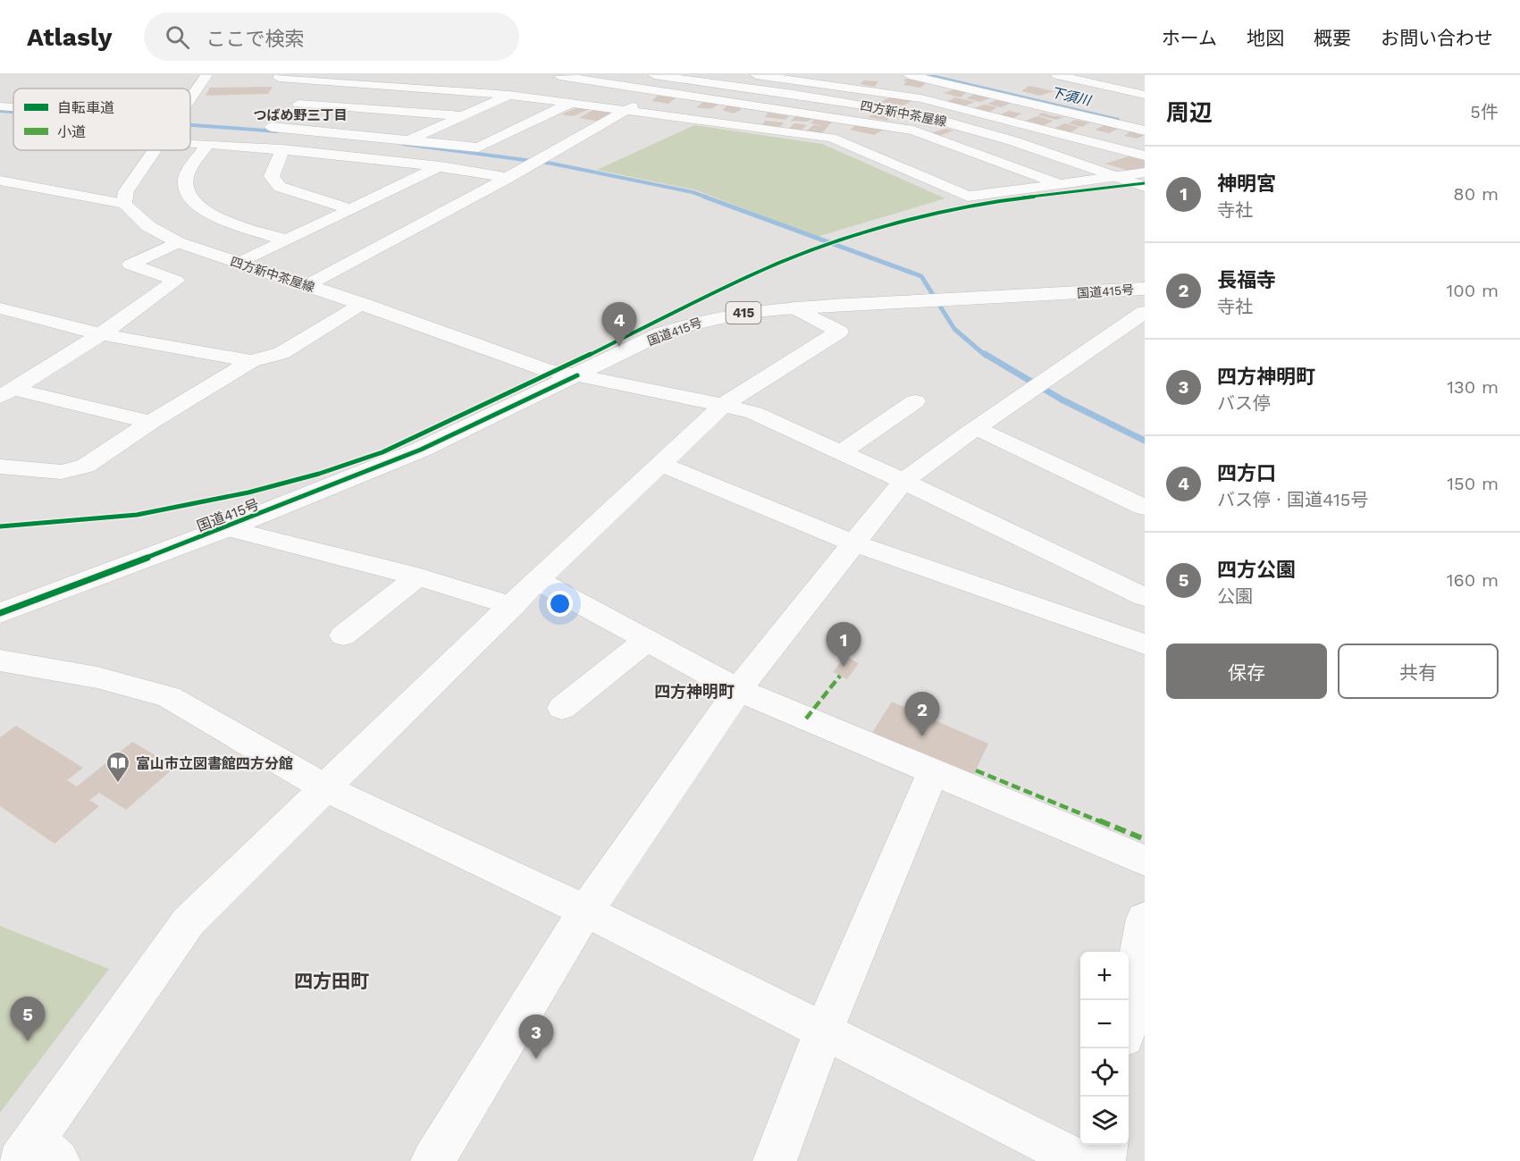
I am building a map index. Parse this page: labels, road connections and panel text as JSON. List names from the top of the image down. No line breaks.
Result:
{"streets":{"main road":["四方新中茶屋線","国道415号","415"]},"crossings":[["四方新中茶屋線","国道415号"]],"districts":["つばめ野三丁目","四方神明町","四方田町"],"water":["下須川"],"places":{"library":["富山市立図書館四方分館"]},"legend":["自転車道","小道"],"page":{"header":"Atlasly","search":"ここで検索","nav":["ホーム","地図","概要","お問い合わせ"],"heading":["周辺","5件"],"list":[{"mark":"1","name":"神明宮","note":"寺社","value":"80 m"},{"mark":"2","name":"長福寺","note":"寺社","value":"100 m"},{"mark":"3","name":"四方神明町","note":"バス停","value":"130 m"},{"mark":"4","name":"四方口","note":"バス停 · 国道415号","value":"150 m"},{"mark":"5","name":"四方公園","note":"公園","value":"160 m"}],"pins":["4","1","2","5","3"],"buttons":["保存","共有"],"map_buttons":["+","−"]}}
